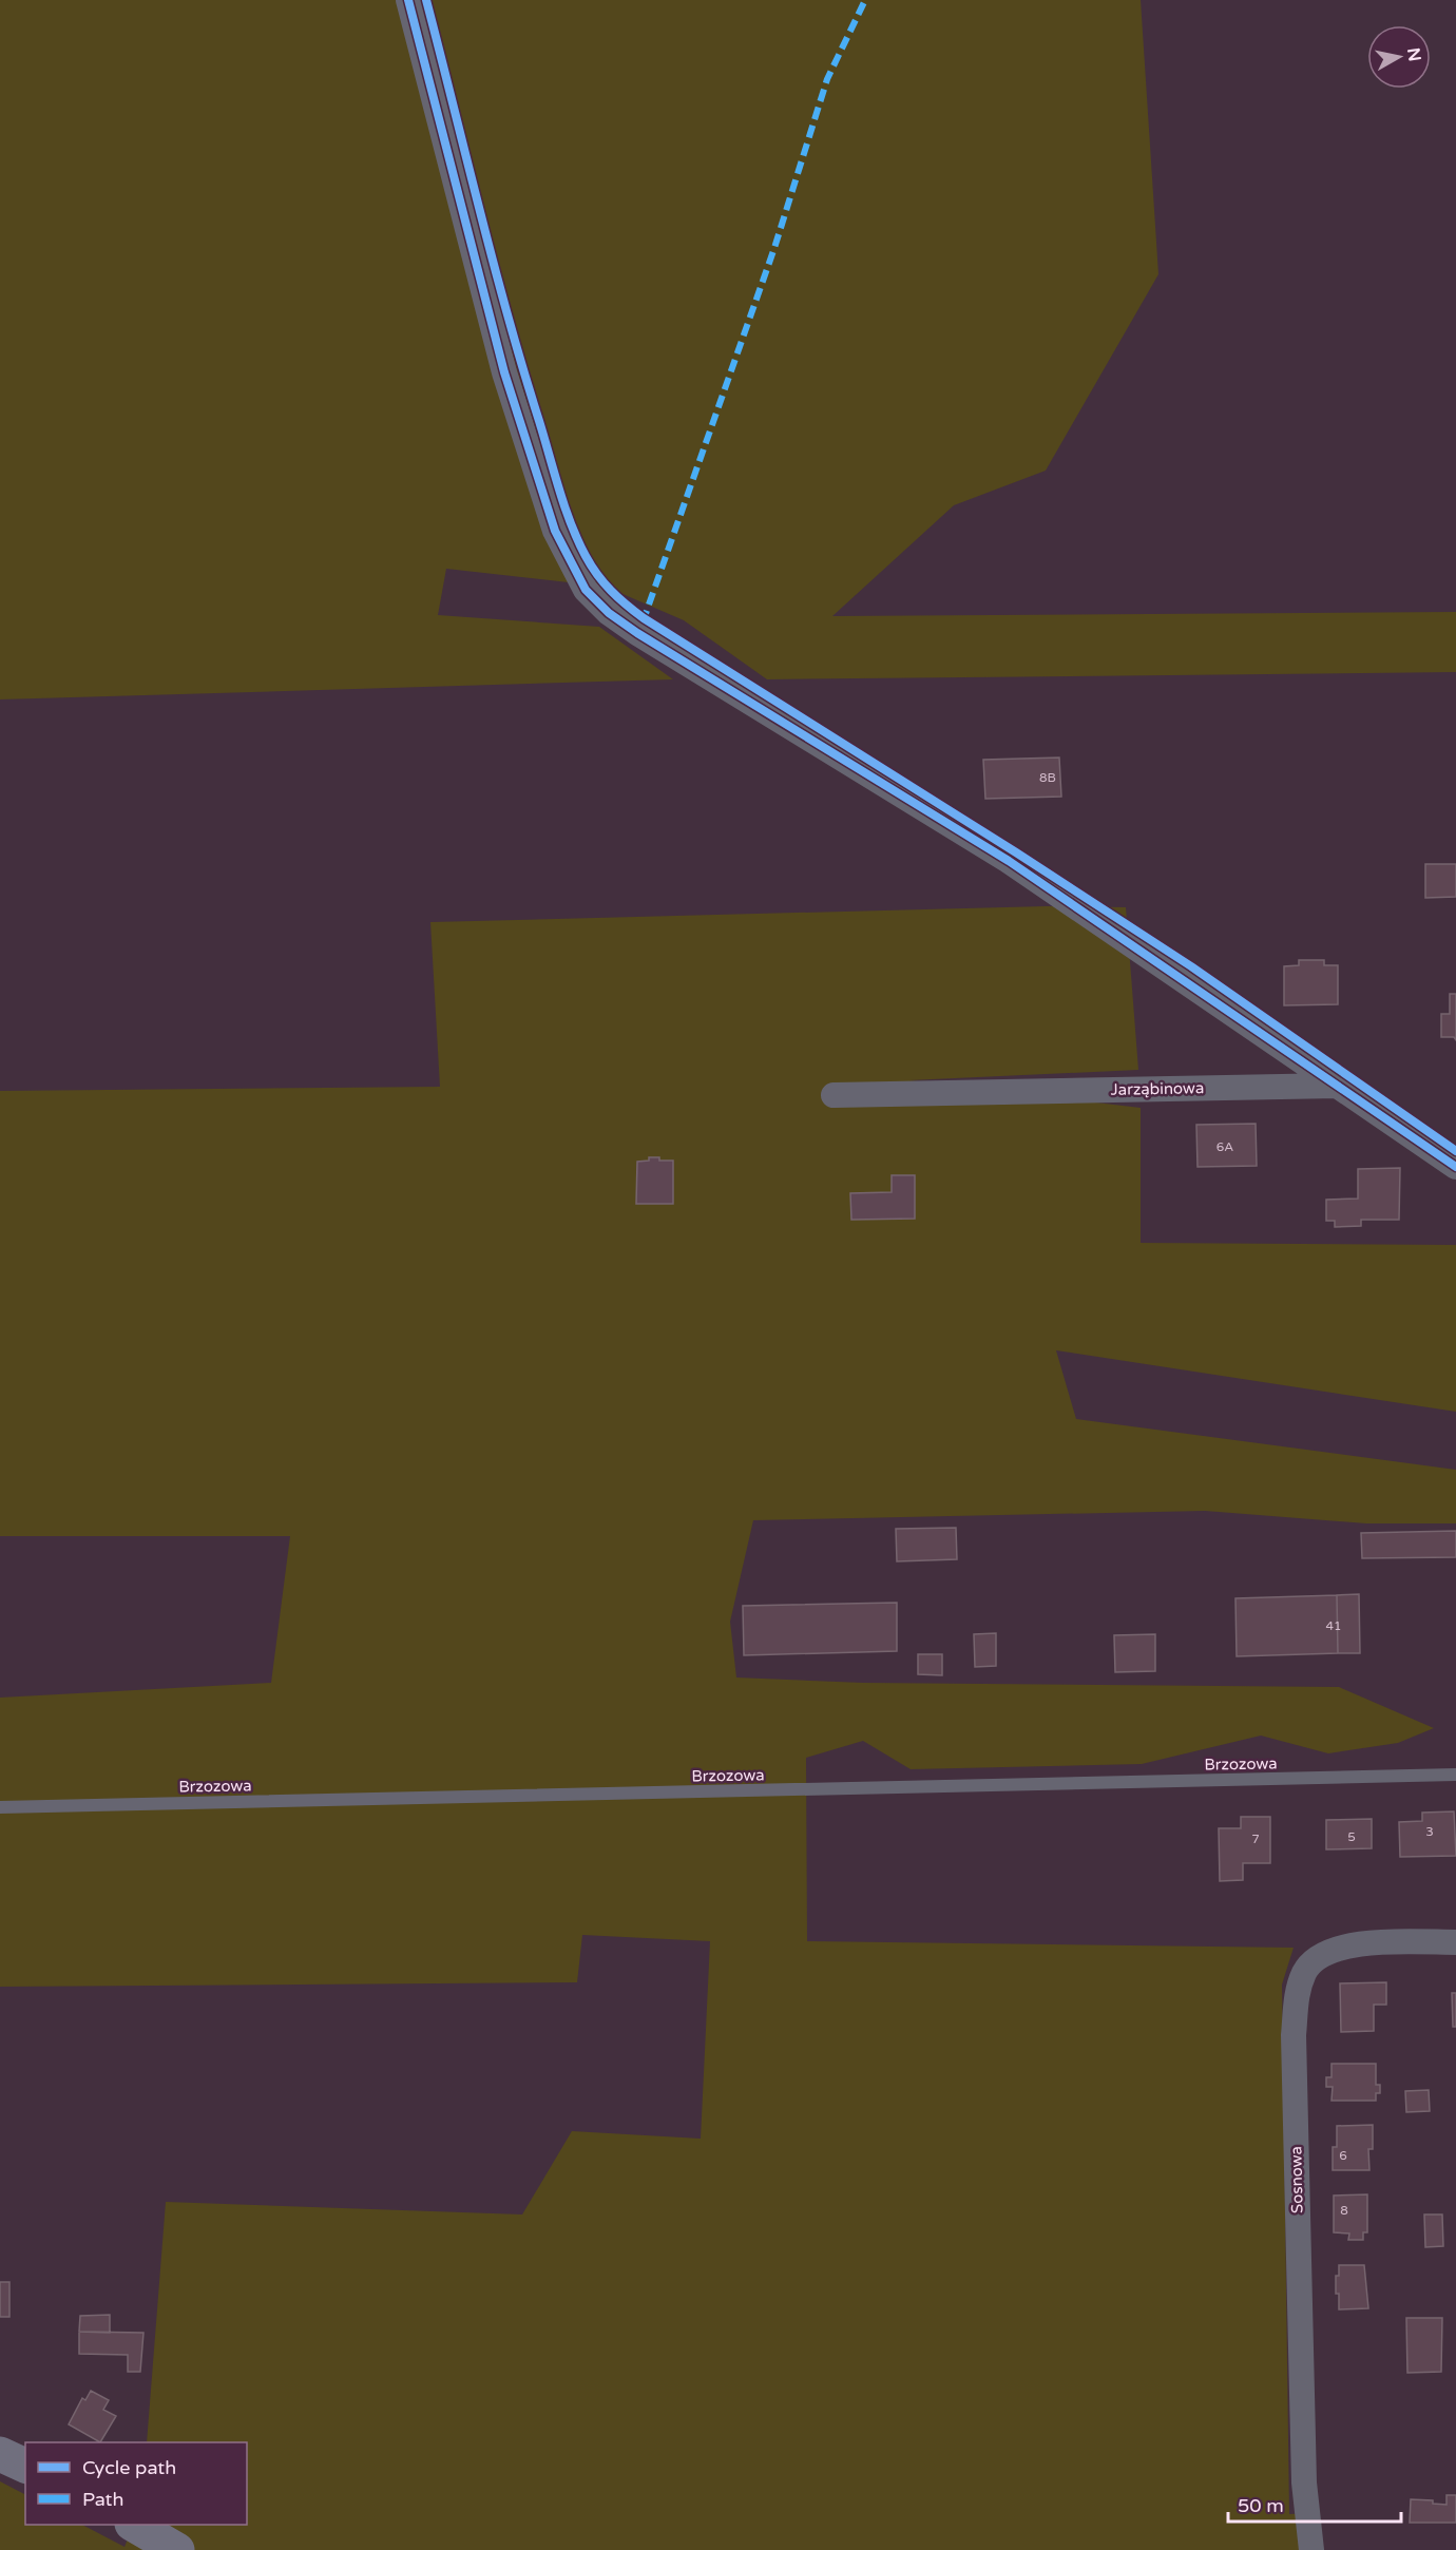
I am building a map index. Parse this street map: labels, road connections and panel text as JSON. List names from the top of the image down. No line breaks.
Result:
{"streets":{"street":["Jarząbinowa","Sosnowa"],"lane":["Brzozowa"]},"house_numbers":["8B","6A","41","3","5","7","6","8"],"legend":["Cycle path","Path"],"scale_bar":"50 m","north":"right"}
